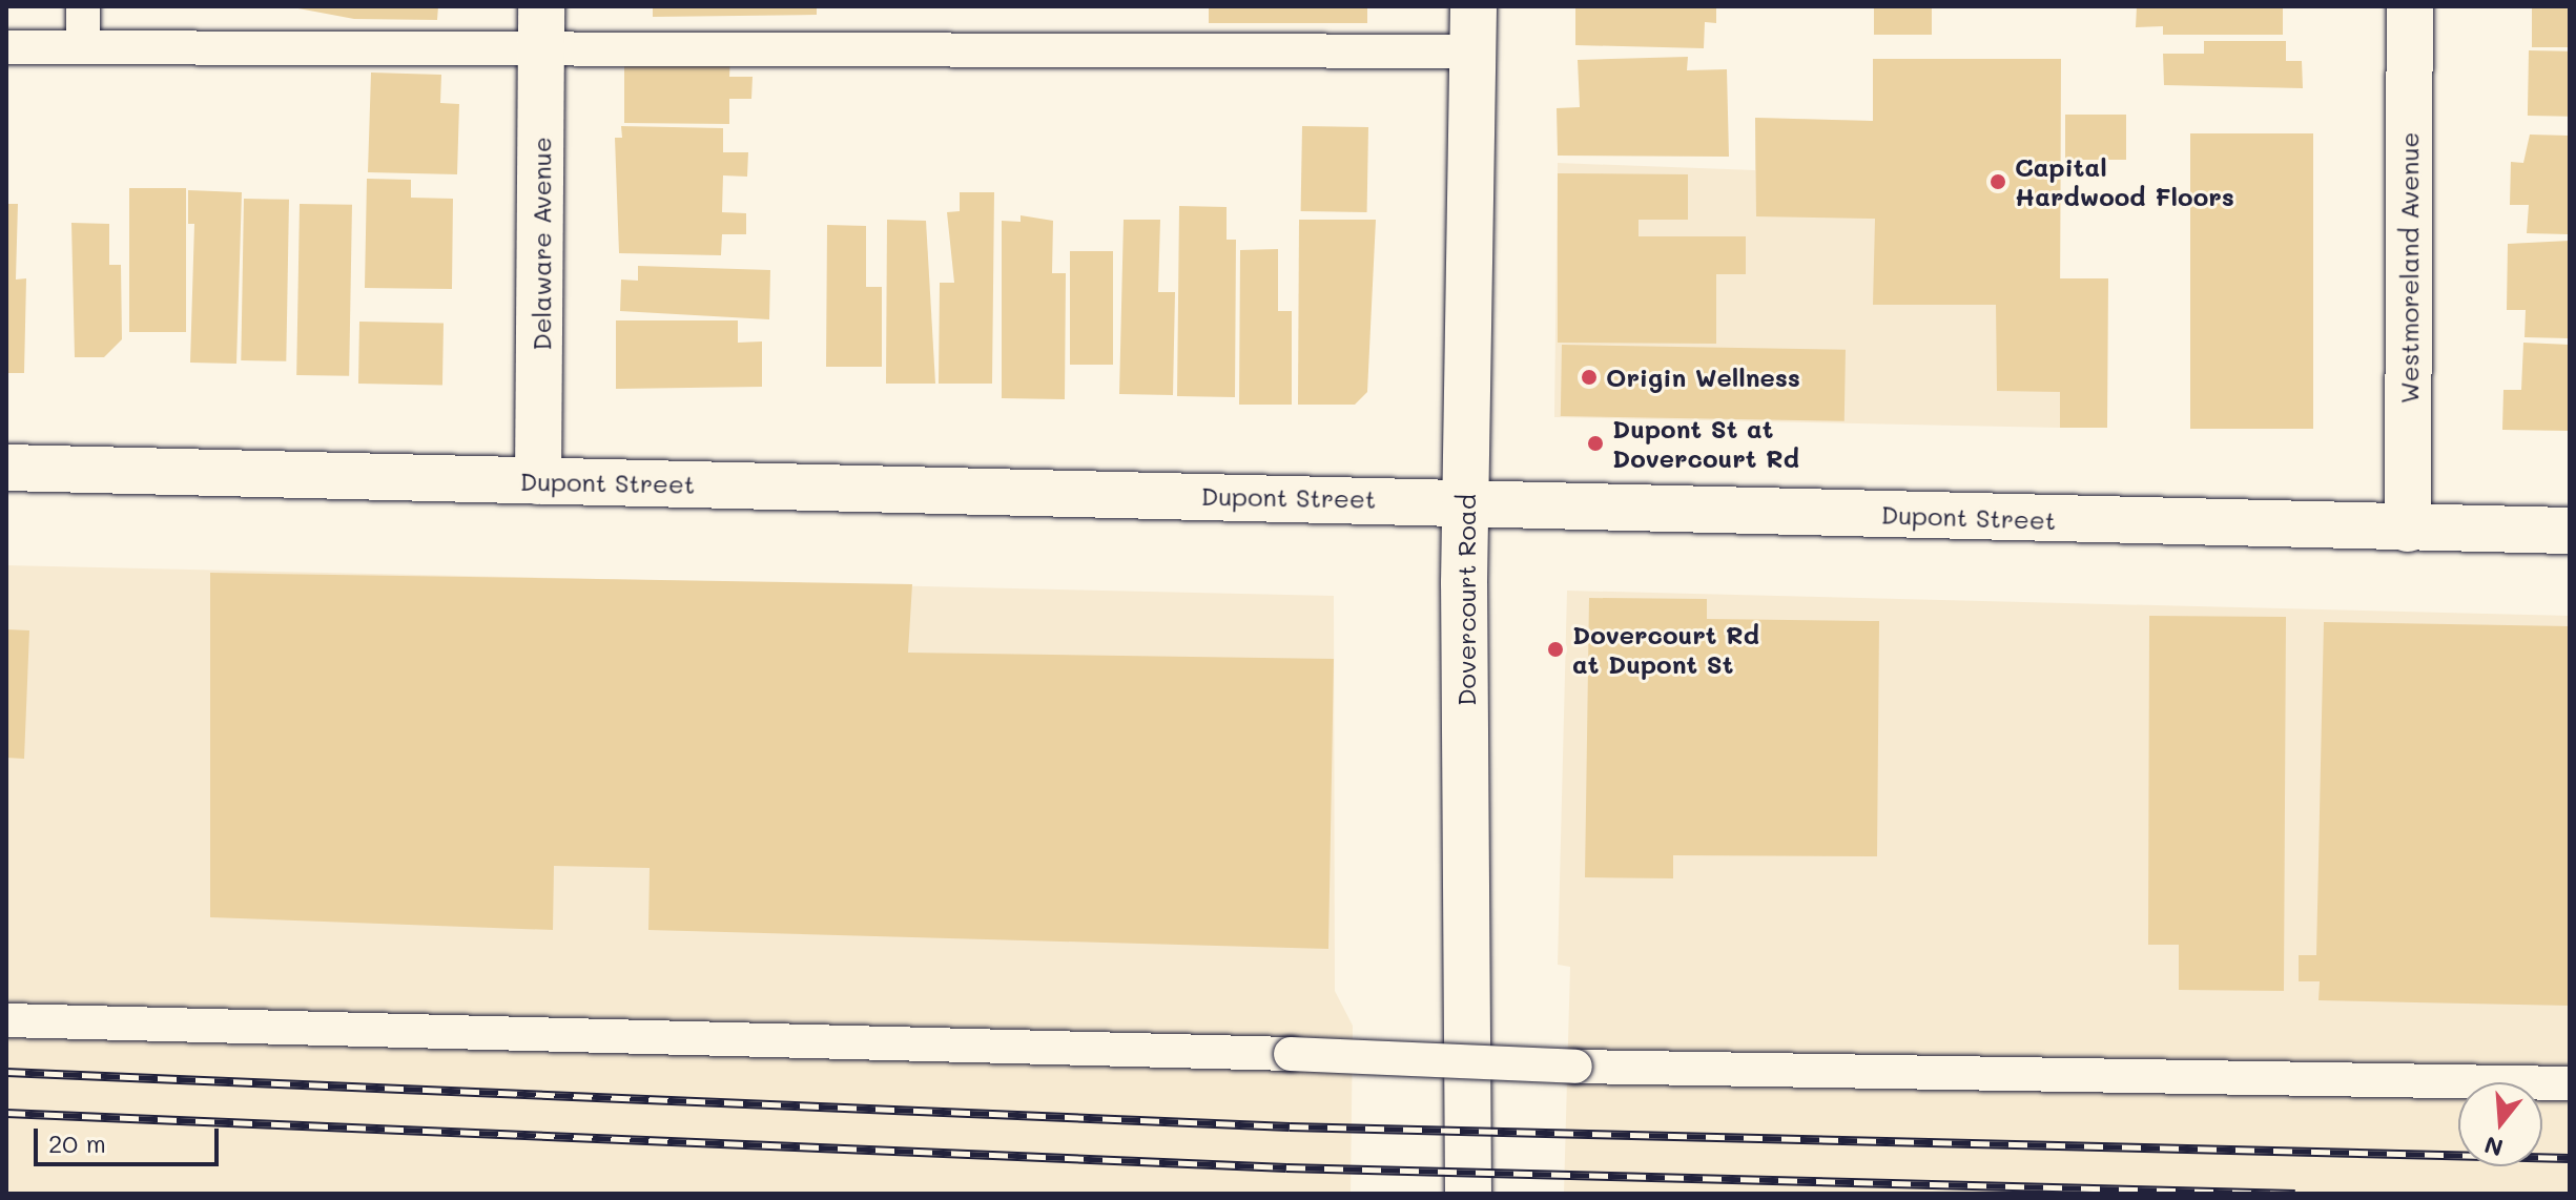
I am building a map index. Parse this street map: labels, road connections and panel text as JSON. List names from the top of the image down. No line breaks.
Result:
{"streets":{"main road":["Delaware Avenue","Westmoreland Avenue","Dupont Street","Dovercourt Road"]},"crossings":[["Delaware Avenue","Dupont Street"],["Westmoreland Avenue","Dupont Street"],["Dupont Street","Dovercourt Road"]],"places":["Capital Hardwood Floors","Origin Wellness","Dupont St at Dovercourt Rd","Dovercourt Rd at Dupont St"],"scale_bar":"20 m","north":"bottom"}
